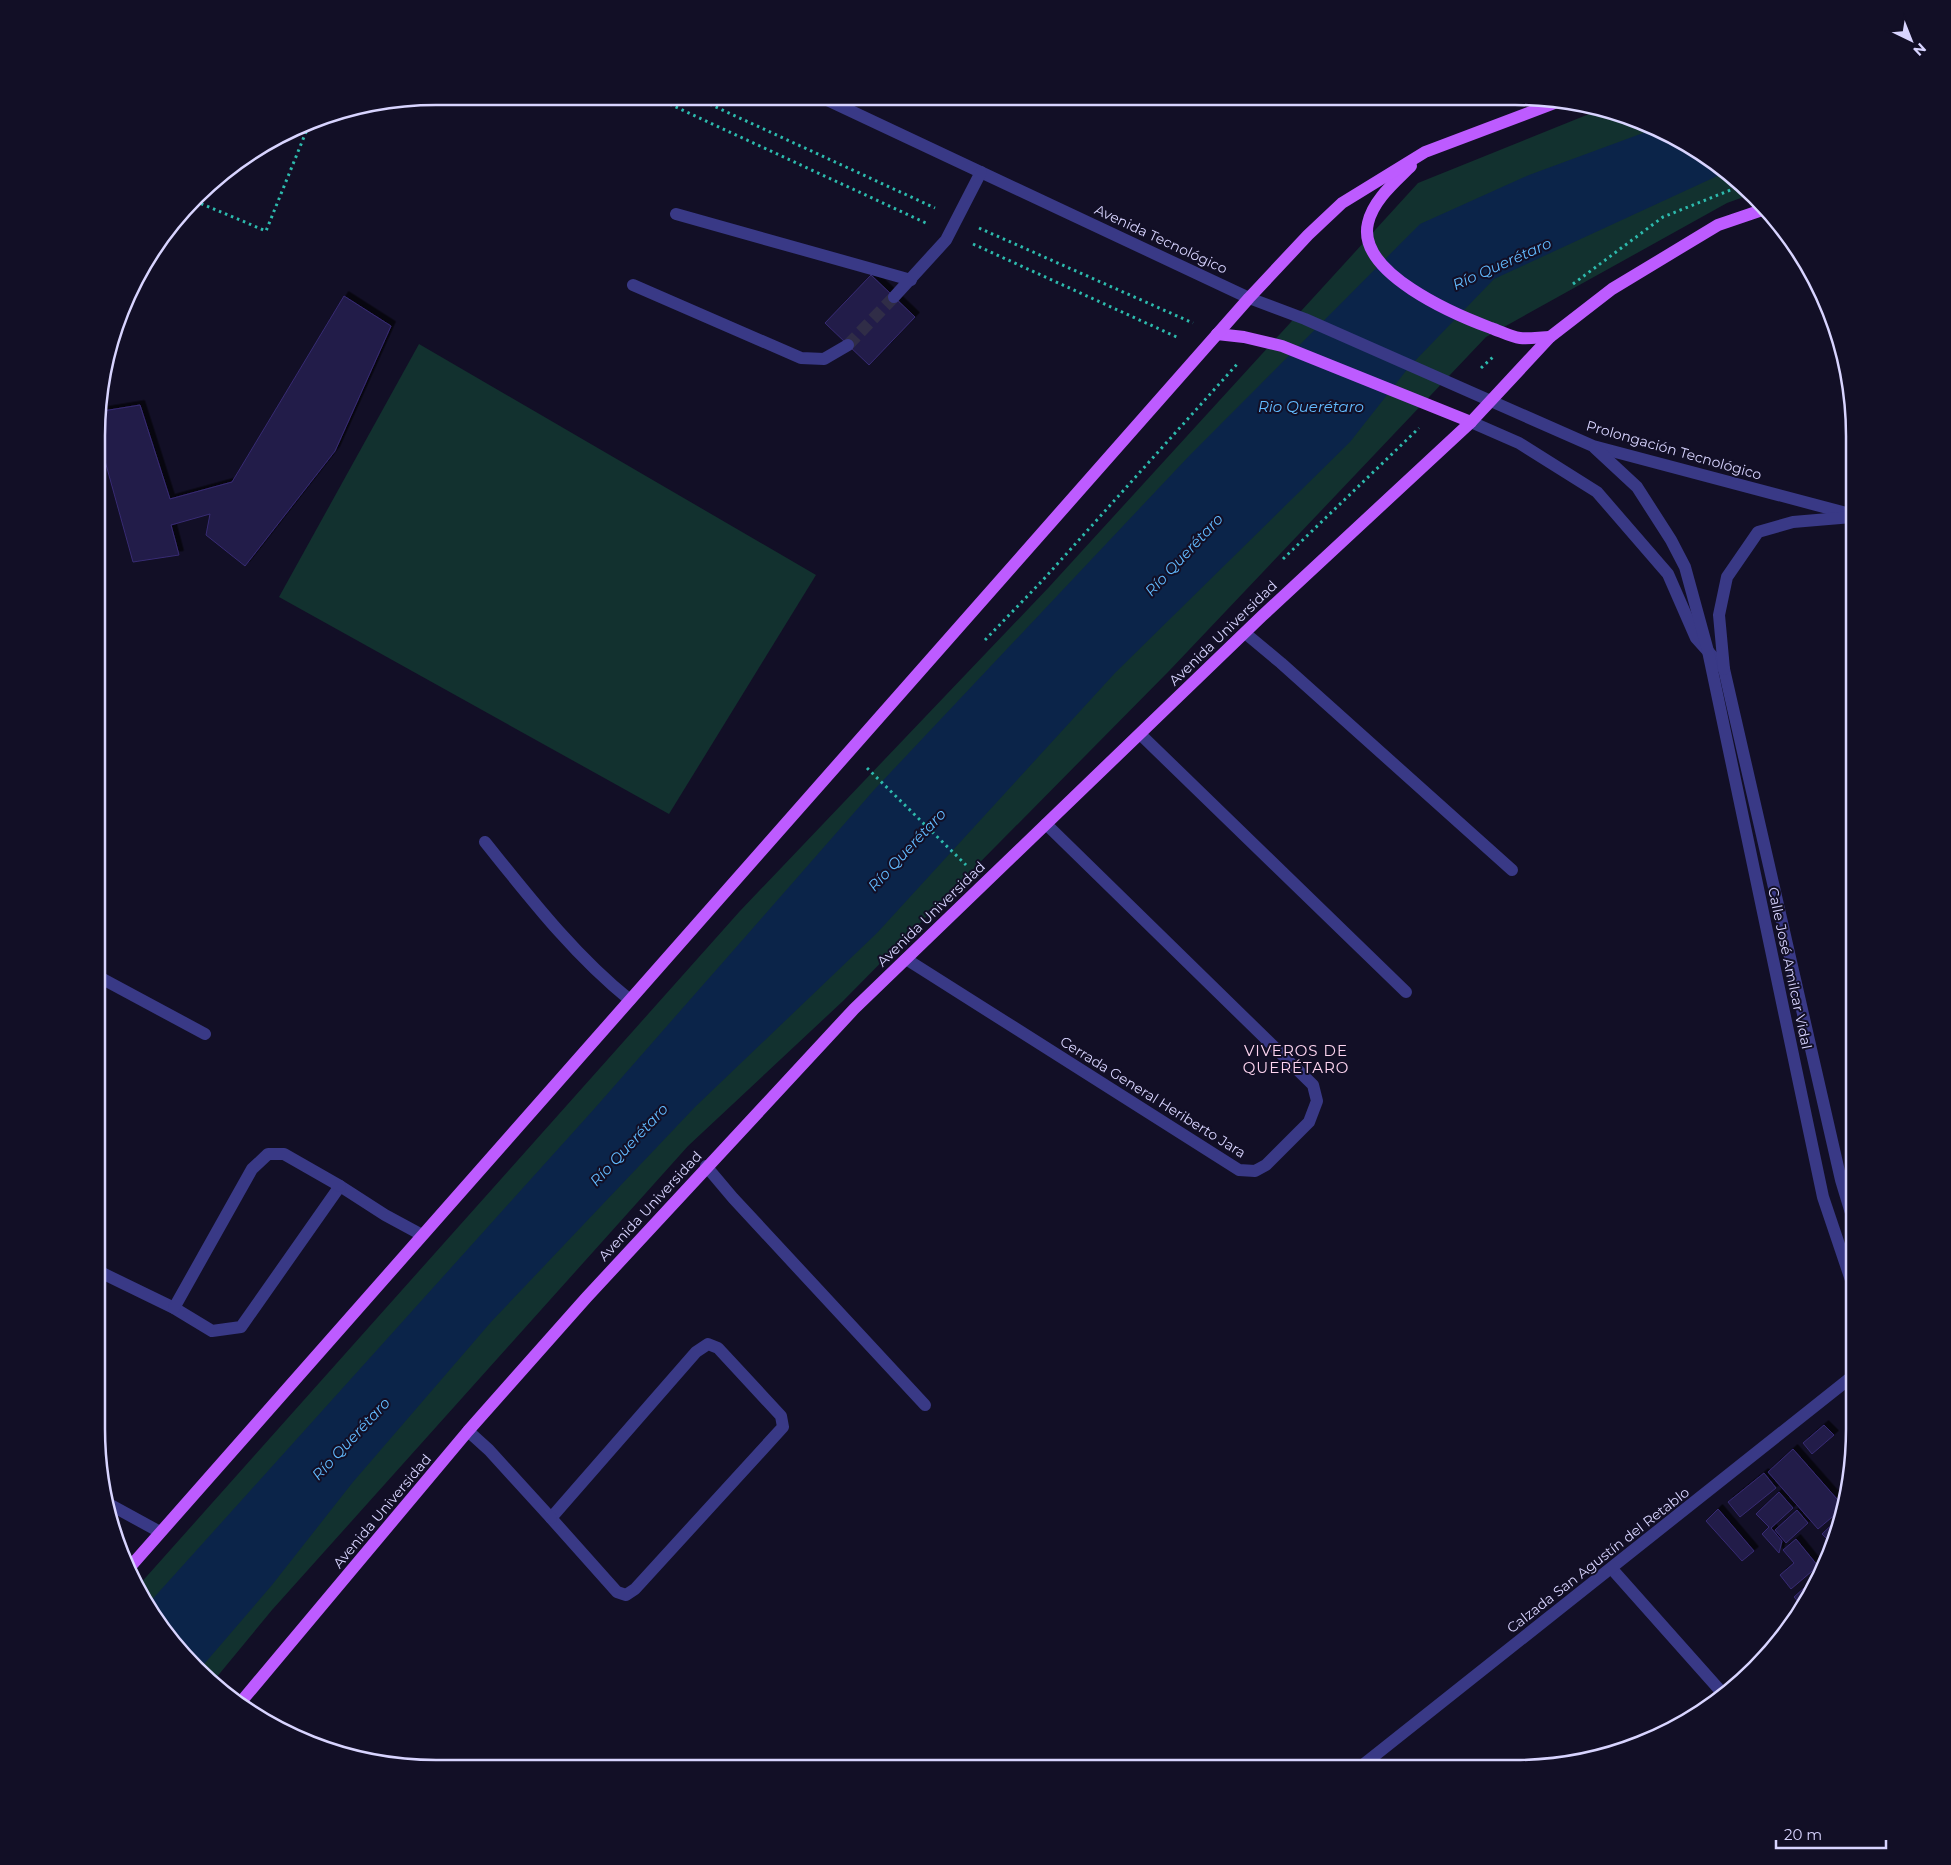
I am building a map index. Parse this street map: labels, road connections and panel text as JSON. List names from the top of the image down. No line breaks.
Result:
{"streets":{"main road":["Avenida Universidad"],"street":["Avenida Tecnológico","Prolongación Tecnológico","Calle José Amilcar Vidal","Cerrada General Heriberto Jara","Calzada San Agustín del Retablo"]},"crossings":[["Avenida Tecnológico","Prolongación Tecnológico"],["Avenida Tecnológico","Avenida Universidad"],["Prolongación Tecnológico","Avenida Universidad"],["Prolongación Tecnológico","Calle José Amilcar Vidal"],["Avenida Universidad","Calle José Amilcar Vidal"],["Avenida Universidad","Cerrada General Heriberto Jara"]],"districts":["VIVEROS DE QUERÉTARO"],"water":["Río Querétaro","Rio Querétaro"],"scale_bar":"20 m","north":"bottom right"}
